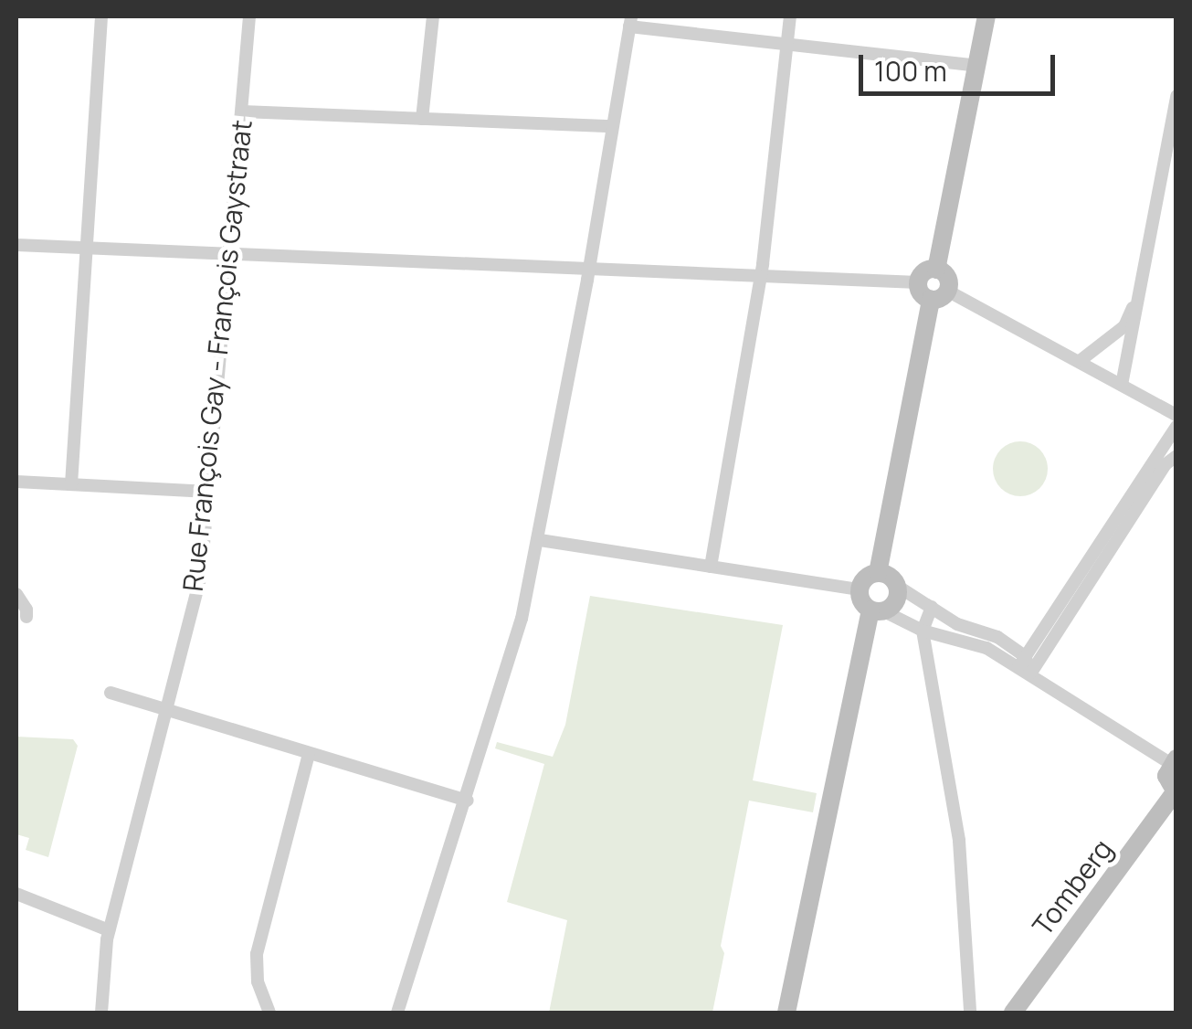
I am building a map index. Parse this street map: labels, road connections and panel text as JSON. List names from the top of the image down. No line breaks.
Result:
{"streets":{"street":["Rue François Gay - François Gaystraat","Tomberg"]},"scale_bar":"100 m"}
